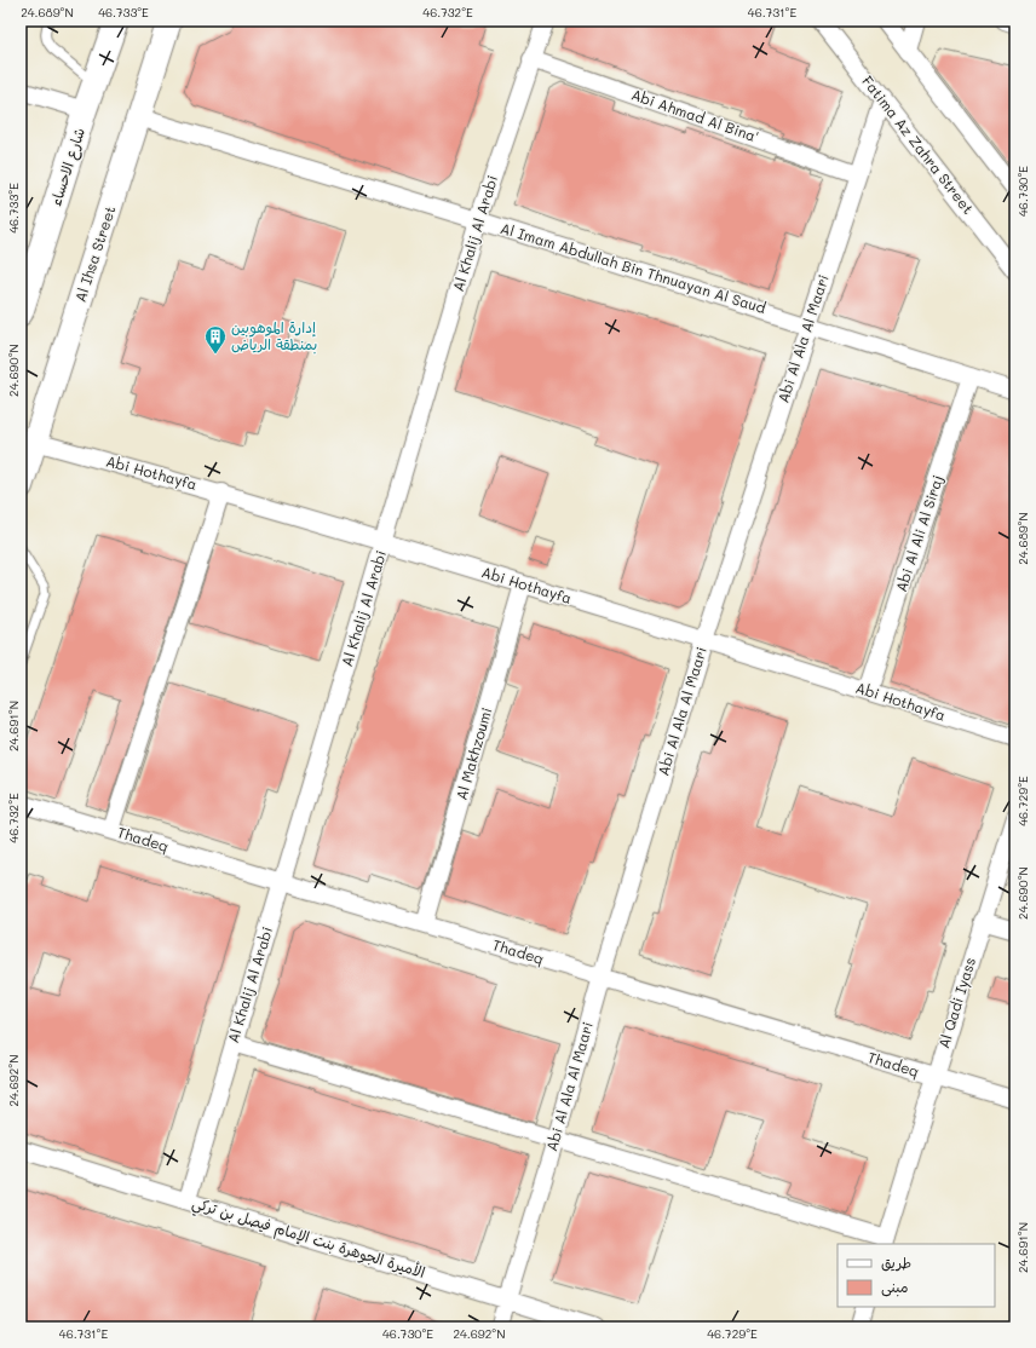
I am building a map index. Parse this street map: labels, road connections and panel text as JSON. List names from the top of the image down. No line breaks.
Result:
{"streets":{"main road":["شارع الاحساء","Al Ihsa Street"],"street":["Abi Ahmad Al Bina'","Fatima Az Zahra Street","Al Khalij Al Arabi","Al Imam Abdullah Bin Thnuayan Al Saud","Abi Al Ala Al Maari","Abi Hothayfa","Abi Al Ali Al Siraj","Al Makhzoumi","Thadeq","Al Qadi Iyass","الأميرة الجوهرة بنت الإمام فيصل بن تركي"]},"crossings":[["Abi Ahmad Al Bina'","Al Khalij Al Arabi"],["Abi Ahmad Al Bina'","Abi Al Ala Al Maari"],["Fatima Az Zahra Street","Abi Al Ala Al Maari"],["Al Khalij Al Arabi","Al Imam Abdullah Bin Thnuayan Al Saud"],["Al Khalij Al Arabi","Abi Hothayfa"],["Al Khalij Al Arabi","Thadeq"],["Al Khalij Al Arabi","الأميرة الجوهرة بنت الإمام فيصل بن تركي"],["Al Ihsa Street","Al Imam Abdullah Bin Thnuayan Al Saud"],["Al Ihsa Street","Abi Hothayfa"],["Al Imam Abdullah Bin Thnuayan Al Saud","Abi Al Ala Al Maari"],["Al Imam Abdullah Bin Thnuayan Al Saud","Abi Al Ali Al Siraj"],["Abi Al Ala Al Maari","Abi Hothayfa"],["Abi Al Ala Al Maari","Thadeq"],["Abi Al Ala Al Maari","الأميرة الجوهرة بنت الإمام فيصل بن تركي"],["Abi Hothayfa","Abi Al Ali Al Siraj"],["Abi Hothayfa","Al Makhzoumi"],["Al Makhzoumi","Thadeq"],["Thadeq","Al Qadi Iyass"]],"places":{"building":["إدارة الموهوبين بمنطقة الرياض"]},"legend":["طريق","مبنى"],"coordinates":["24.689°N","46.733°E","46.732°E","46.731°E","46.730°E","24.690°N","24.691°N","46.729°E","24.692°N"]}
